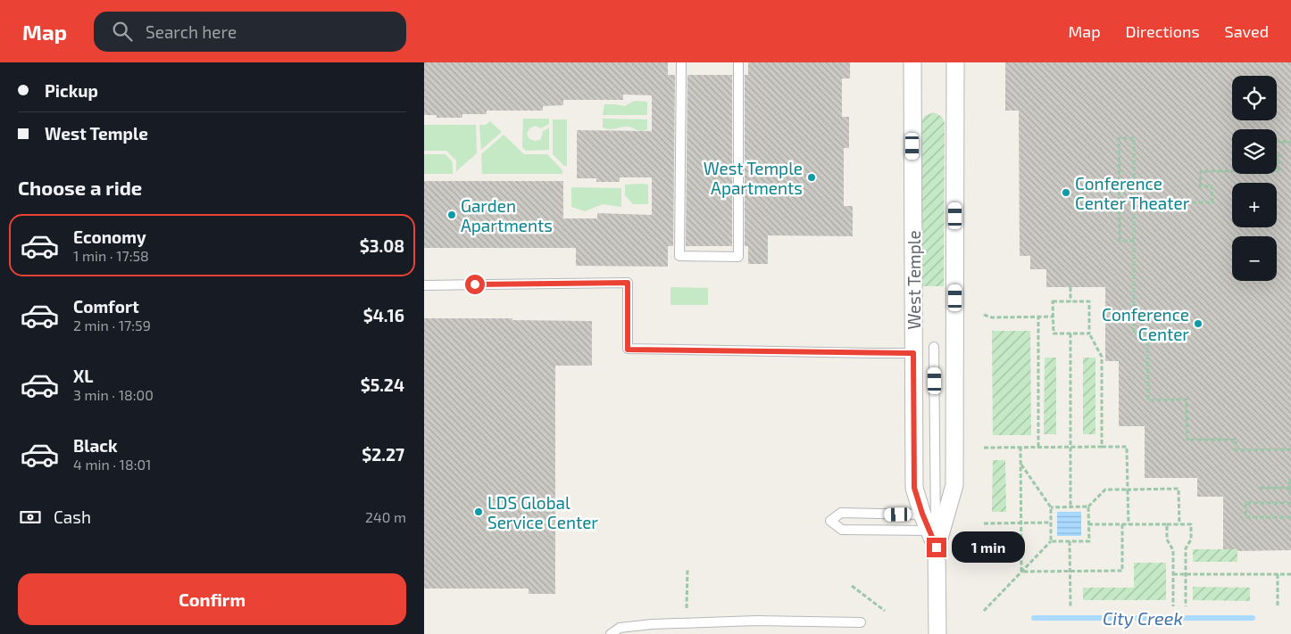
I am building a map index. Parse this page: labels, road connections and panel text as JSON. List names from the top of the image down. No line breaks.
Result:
{"streets":{"street":["West Temple"]},"water":["City Creek"],"places":["West Temple Apartments","Conference Center Theater","Garden Apartments","Conference Center","LDS Global Service Center"],"page":{"header":"Map","search":"Search here","nav":["Map","Directions","Saved"],"banner":["Pickup","West Temple"],"map_buttons":["+","−"],"heading":"Choose a ride","list":[{"name":"Economy","note":"1 min · 17:58","value":"$3.08"},{"name":"Comfort","note":"2 min · 17:59","value":"$4.16"},{"name":"XL","note":"3 min · 18:00","value":"$5.24"},{"name":"Black","note":"4 min · 18:01","value":"$2.27"}],"pay":["Cash","240 m"],"bubble":"1 min","buttons":"Confirm"}}
